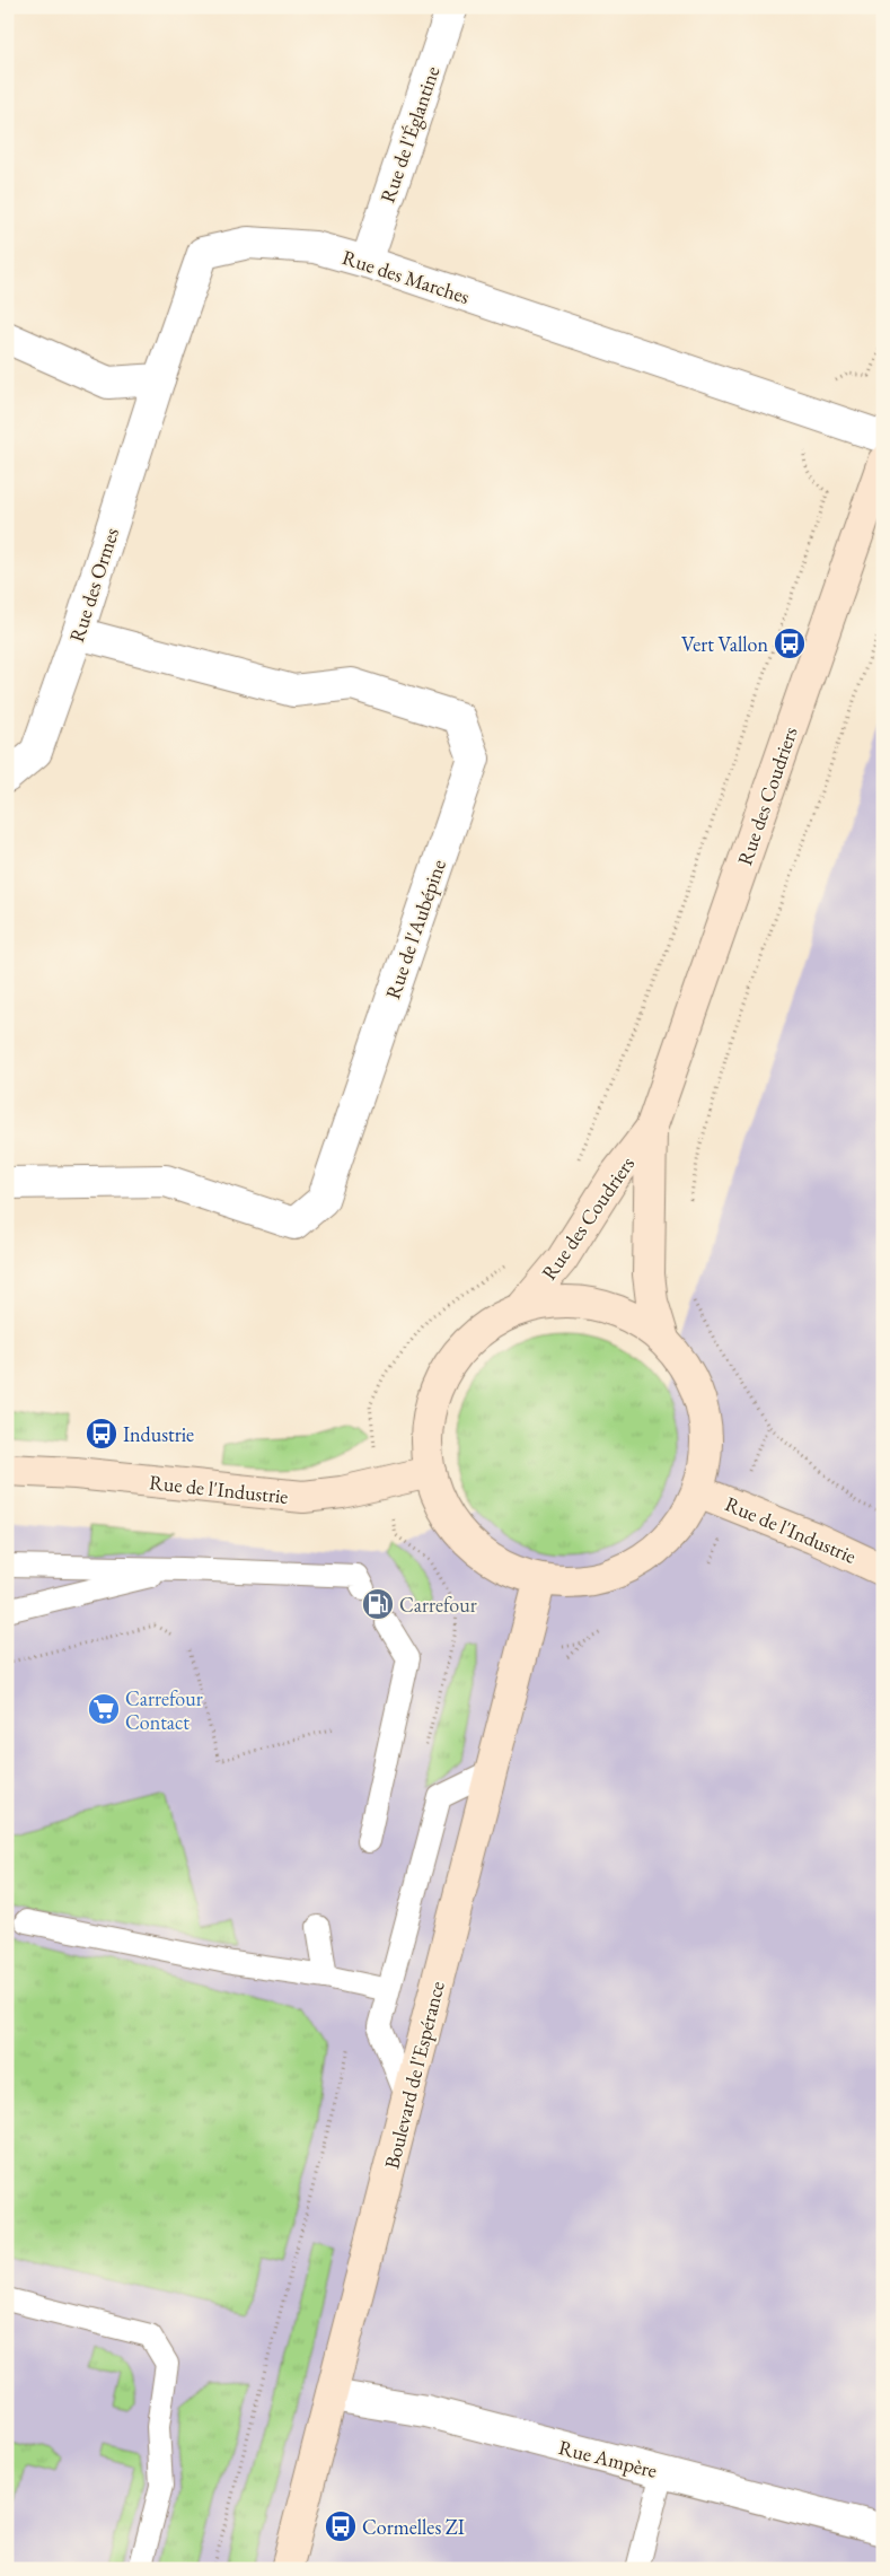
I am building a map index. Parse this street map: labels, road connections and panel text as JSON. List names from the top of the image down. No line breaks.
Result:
{"streets":{"street":["Rue de l'Églantine","Rue des Marches","Rue des Ormes","Rue des Coudriers","Rue de l'Aubépine","Rue de l'Industrie","Boulevard de l'Espérance","Rue Ampère"]},"crossings":[["Rue de l'Églantine","Rue des Marches"],["Rue des Marches","Rue des Ormes"],["Rue des Ormes","Rue de l'Aubépine"],["Boulevard de l'Espérance","Rue Ampère"]],"places":{"bus stop":["Vert Vallon","Industrie","Cormelles ZI"],"fuel station":["Carrefour"],"supermarket":["Carrefour Contact"]}}
